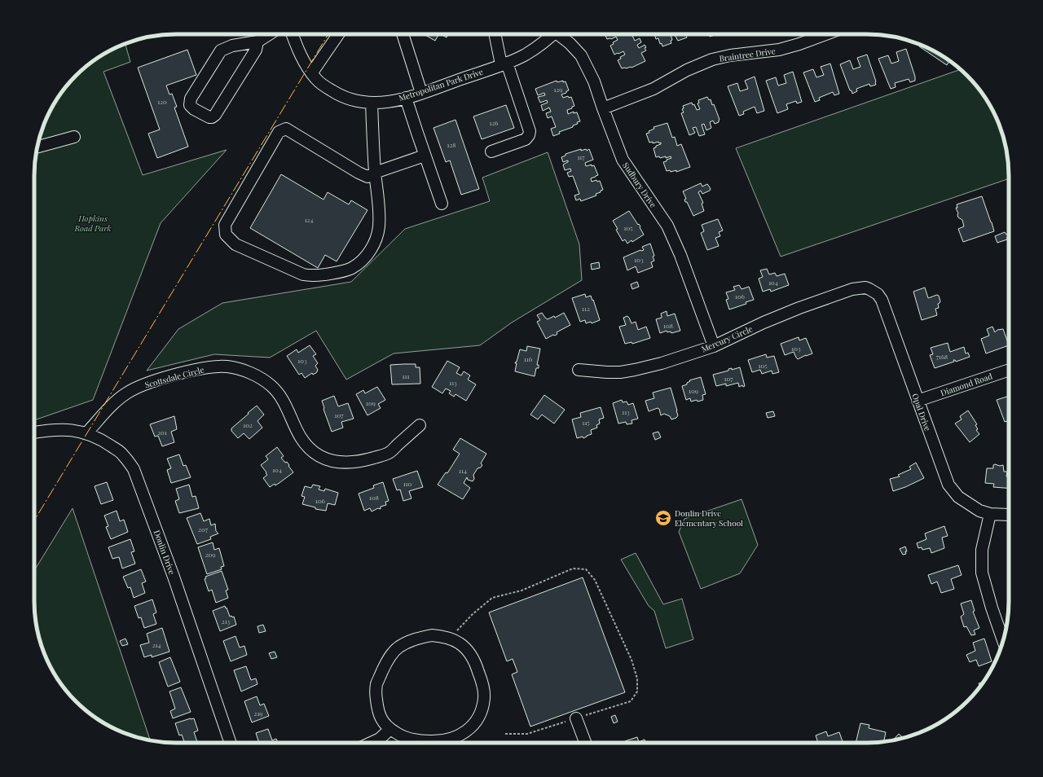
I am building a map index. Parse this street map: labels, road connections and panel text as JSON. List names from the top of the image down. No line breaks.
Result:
{"streets":{"street":["Braintree Drive","Metropolitan Park Drive","Sudbury Drive","Mercury Circle","Scottsdale Circle","Diamond Road","Opal Drive","Donlin Drive"]},"crossings":[["Braintree Drive","Sudbury Drive"],["Sudbury Drive","Mercury Circle"],["Mercury Circle","Opal Drive"],["Scottsdale Circle","Donlin Drive"],["Diamond Road","Opal Drive"]],"parks":["Hopkins Road Park"],"places":{"school or university":["Donlin Drive Elementary School"]},"house_numbers":["129","120","126","128","117","124","105","103","104","106","112","108","103","7168","116","103","105","111","107","113","109","109","113","107","115","102","201","104","114","110","108","106","207","209","213","214","219"]}
